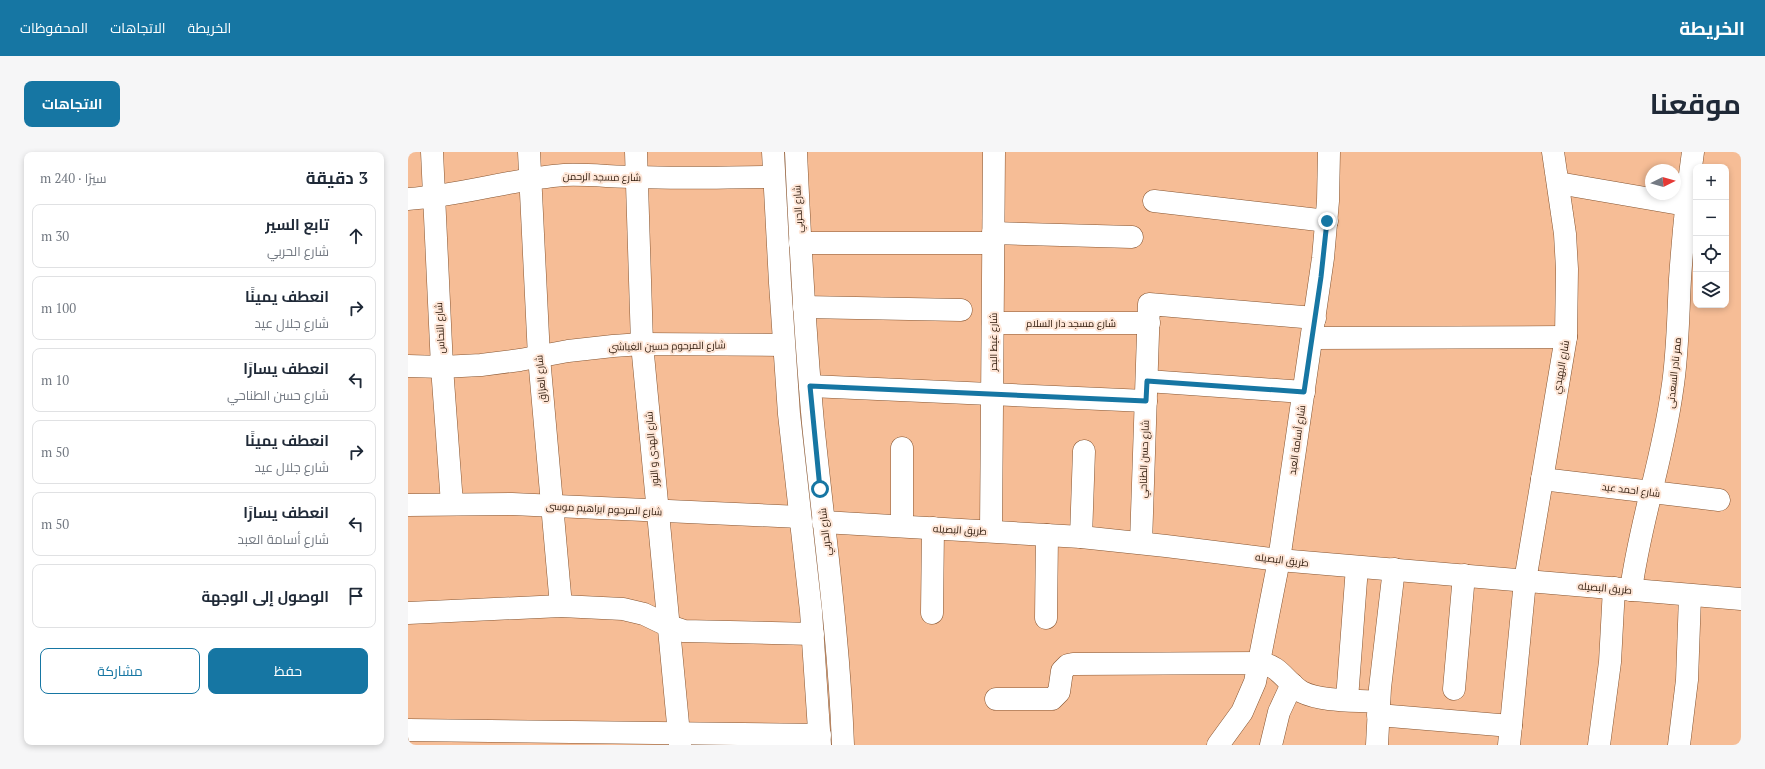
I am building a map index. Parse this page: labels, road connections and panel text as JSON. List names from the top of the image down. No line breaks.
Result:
{"streets":{"street":["شارع مسجد الرحمن","شارع الحربي","شارع مسجد دار السلام","شارع النحاس","شارع غيط البحر","شارع المرحوم حسين الغباشي","شارع البهيدي","ممر نادر السعدنى","شارع العزاق","شارع أسامة العبد","شارع الهدى و النور","شارع حسن الطناحي","شارع احمد عيد","شارع المرحوم ابراهيم موسى","طريق البصيله"]},"crossings":[["شارع مسجد الرحمن","شارع النحاس"],["شارع مسجد الرحمن","شارع العزاق"],["شارع مسجد الرحمن","شارع الهدى و النور"],["شارع الحربي","طريق البصيله"],["شارع مسجد دار السلام","شارع غيط البحر"],["شارع مسجد دار السلام","شارع البهيدي"],["شارع مسجد دار السلام","شارع أسامة العبد"],["شارع مسجد دار السلام","شارع حسن الطناحي"],["شارع النحاس","شارع المرحوم حسين الغباشي"],["شارع النحاس","شارع المرحوم ابراهيم موسى"],["شارع غيط البحر","طريق البصيله"],["شارع المرحوم حسين الغباشي","شارع العزاق"],["شارع المرحوم حسين الغباشي","شارع الهدى و النور"],["شارع البهيدي","شارع احمد عيد"],["شارع البهيدي","طريق البصيله"],["ممر نادر السعدنى","شارع احمد عيد"],["ممر نادر السعدنى","طريق البصيله"],["شارع العزاق","شارع المرحوم ابراهيم موسى"],["شارع أسامة العبد","طريق البصيله"],["شارع الهدى و النور","شارع المرحوم ابراهيم موسى"],["شارع حسن الطناحي","طريق البصيله"]],"north":"right","page":{"header":"الخريطة","nav":["الخريطة","الاتجاهات","المحفوظات"],"title":"موقعنا","buttons":["الاتجاهات",["حفظ","مشاركة"]],"heading":["3 دقيقة","سيرًا · 240 m"],"map_buttons":["+","−"],"list":[["تابع السير","شارع الحربي","30 m"],["انعطف يمينًا","شارع جلال عيد","100 m"],["انعطف يسارًا","شارع حسن الطناحي","10 m"],["انعطف يمينًا","شارع جلال عيد","50 m"],["انعطف يسارًا","شارع أسامة العبد","50 m"],"الوصول إلى الوجهة"]}}
